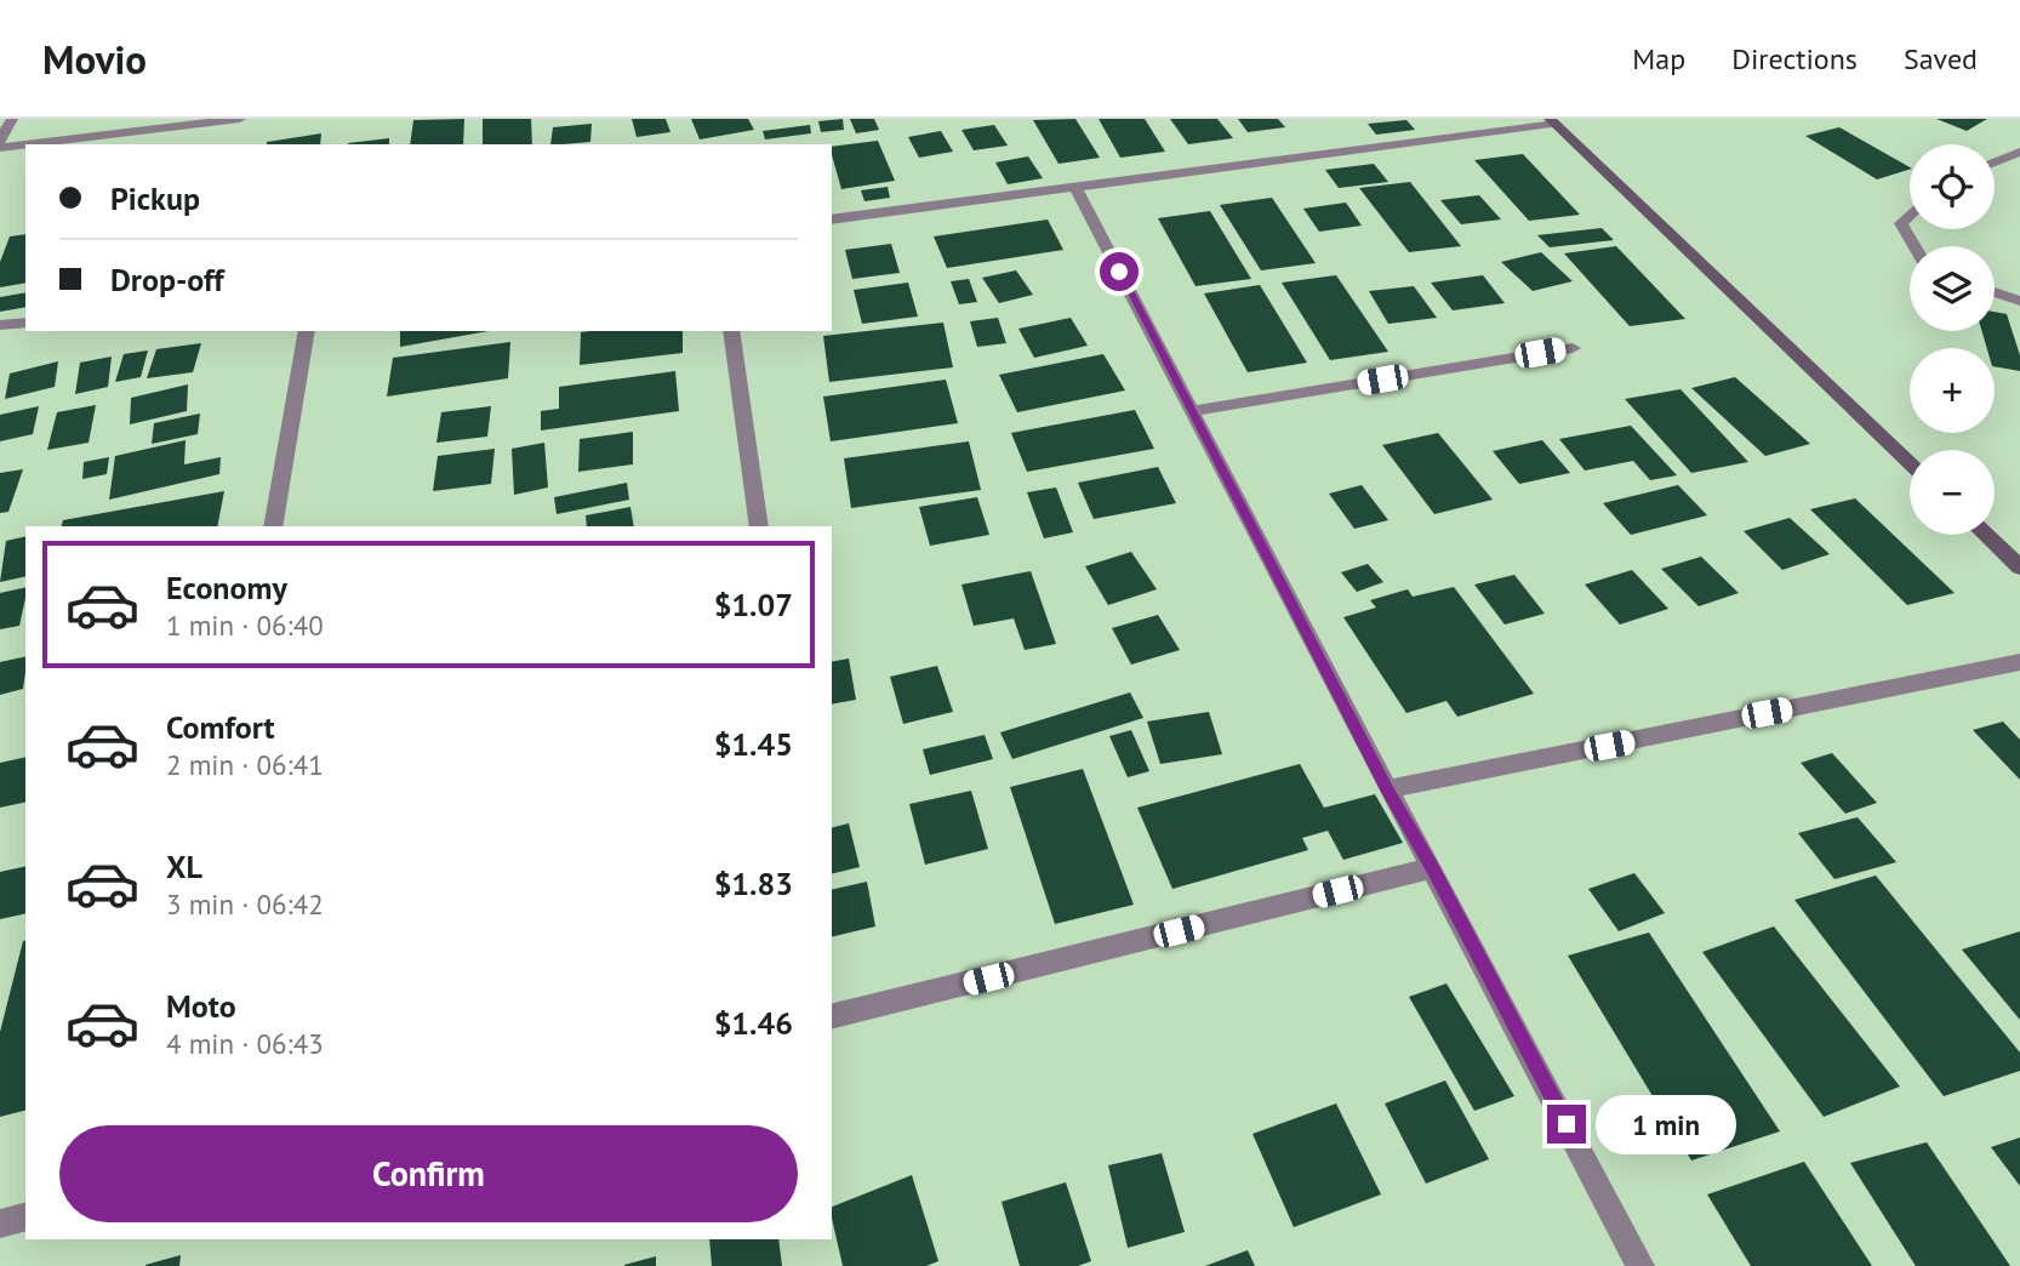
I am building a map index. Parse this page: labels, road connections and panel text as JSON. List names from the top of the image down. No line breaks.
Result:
{"page":{"header":"Movio","nav":["Map","Directions","Saved"],"map_buttons":["+","−"],"banner":["Pickup","Drop-off"],"list":[{"name":"Economy","note":"1 min · 06:40","value":"$1.07"},{"name":"Comfort","note":"2 min · 06:41","value":"$1.45"},{"name":"XL","note":"3 min · 06:42","value":"$1.83"},{"name":"Moto","note":"4 min · 06:43","value":"$1.46"}],"bubble":"1 min","buttons":"Confirm"}}
